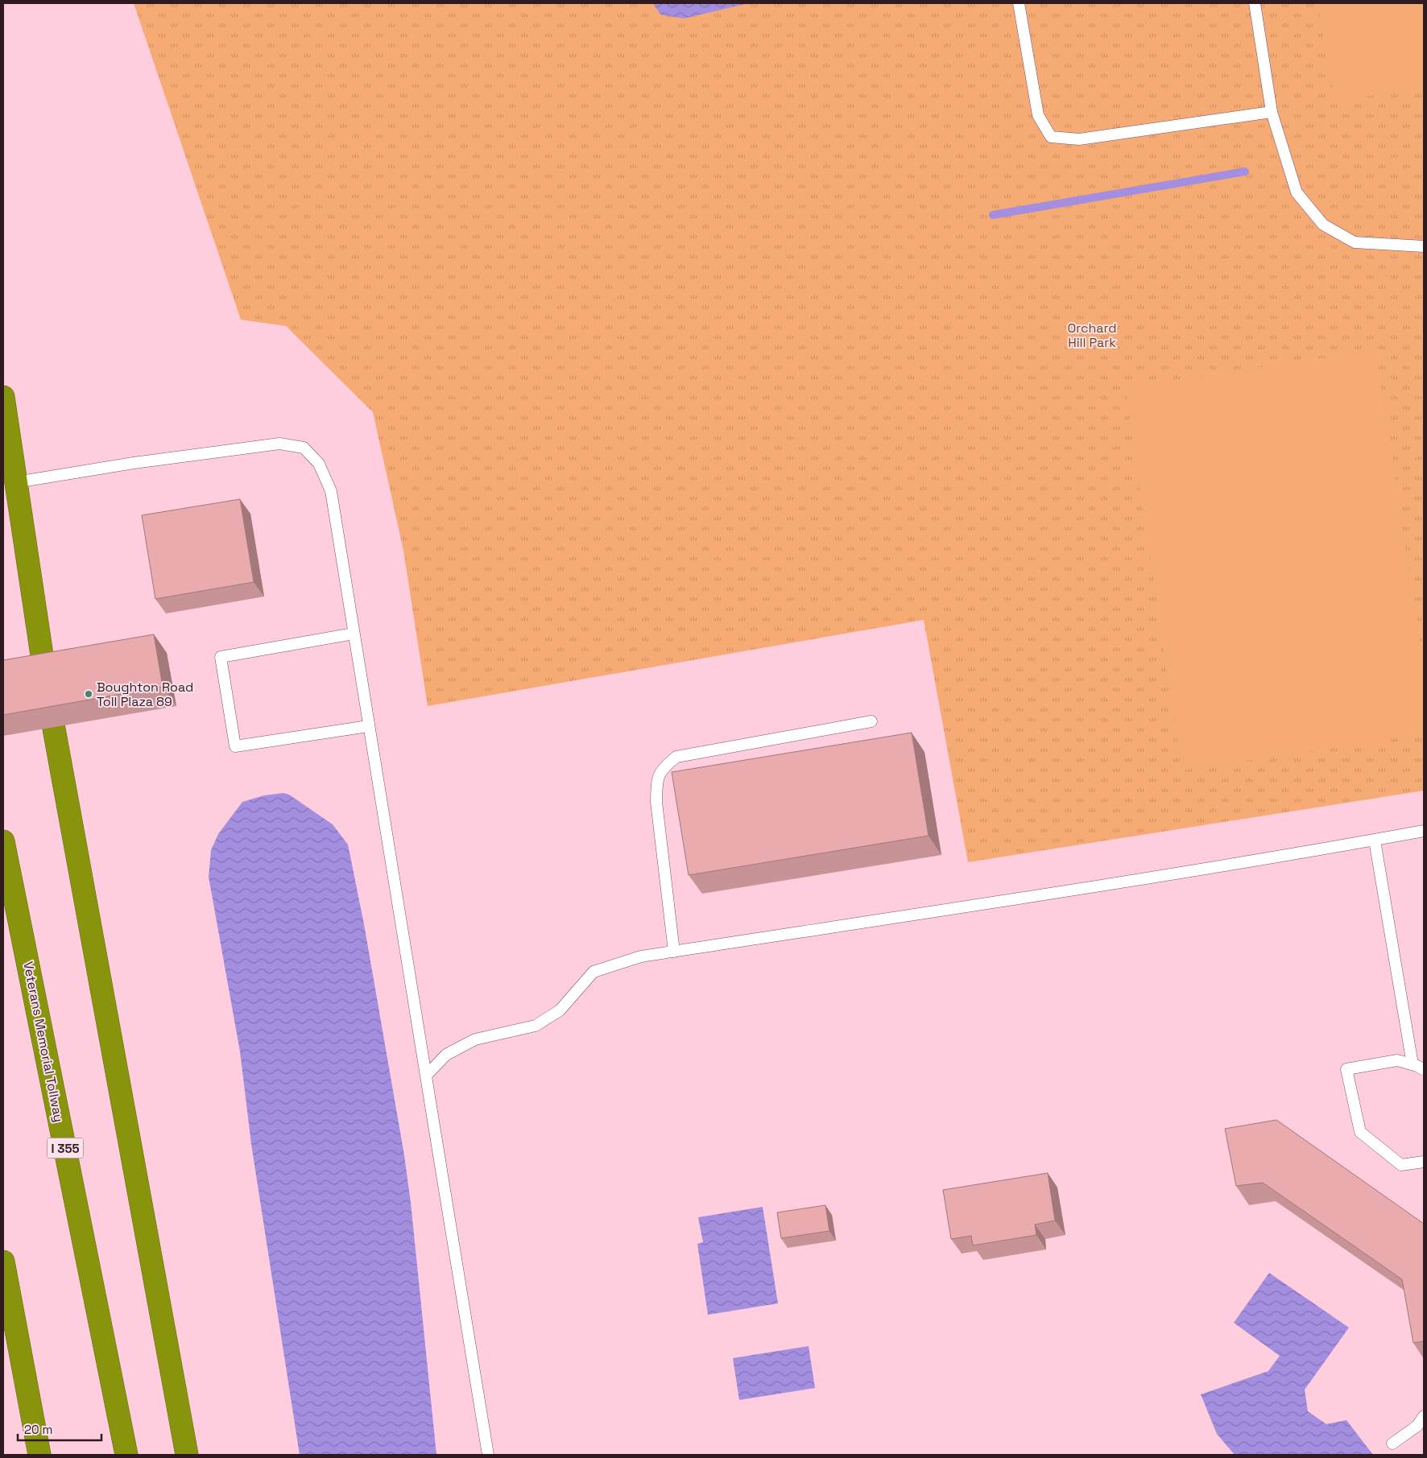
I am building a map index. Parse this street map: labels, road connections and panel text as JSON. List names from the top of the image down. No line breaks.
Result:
{"streets":{"highway":["Veterans Memorial Tollway","I 355"]},"parks":["Orchard Hill Park"],"places":["Boughton Road Toll Plaza 89"],"scale_bar":"20 m"}
